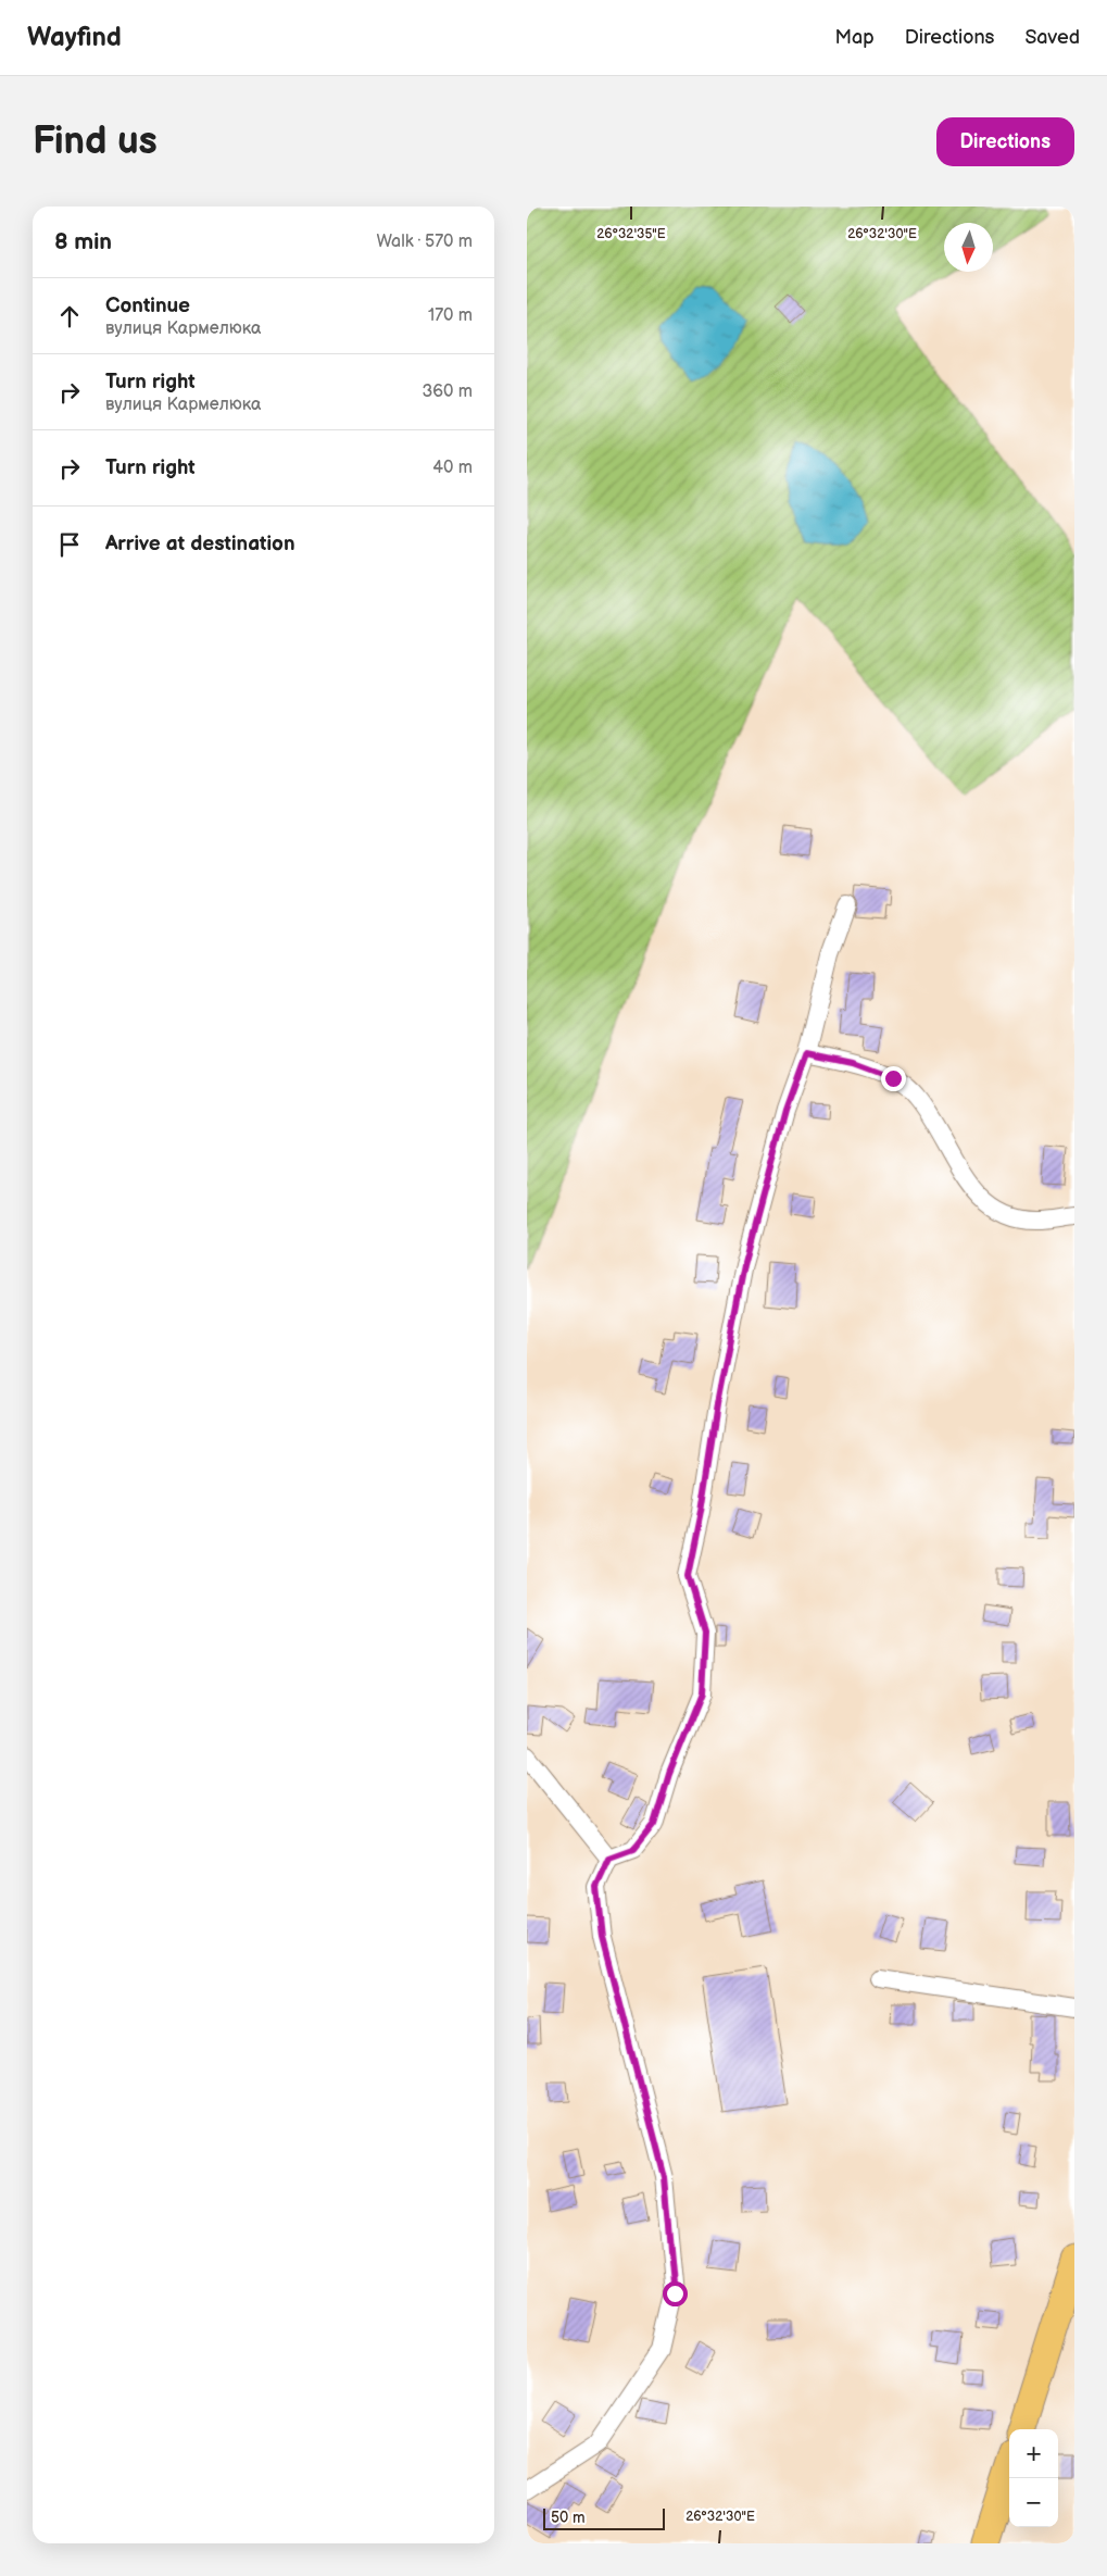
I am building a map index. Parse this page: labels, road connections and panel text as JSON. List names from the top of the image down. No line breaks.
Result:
{"scale_bar":"50 m","north":"bottom","page":{"header":"Wayfind","nav":["Map","Directions","Saved"],"buttons":"Directions","title":"Find us","heading":["8 min","Walk · 570 m"],"list":[["Continue","вулиця Кармелюка","170 m"],["Turn right","вулиця Кармелюка","360 m"],["Turn right","40 m"],"Arrive at destination"],"map_buttons":["+","−"],"scale":"50 m"},"coordinates":["26°32'30\"E","26°32'35\"E"]}
